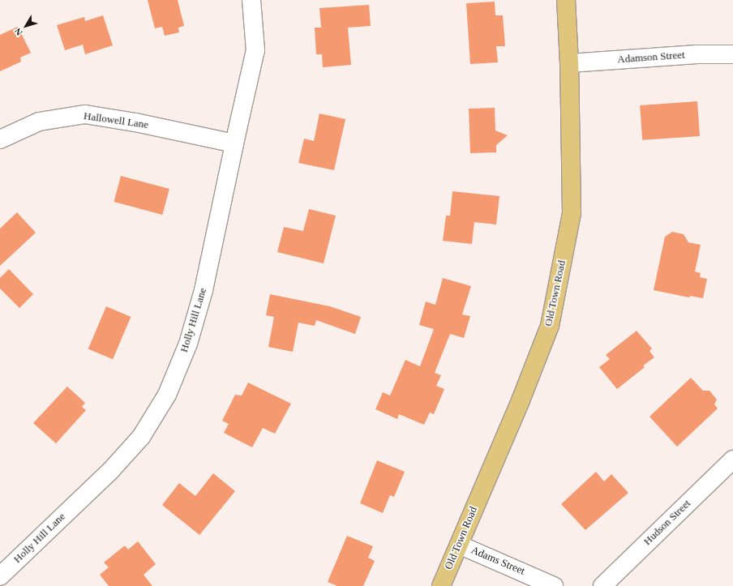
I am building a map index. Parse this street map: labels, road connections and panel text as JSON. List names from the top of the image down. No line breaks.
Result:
{"streets":{"main road":["Old Town Road"],"street":["Adamson Street","Hallowell Lane","Holly Hill Lane","Hudson Street","Adams Street"]},"crossings":[["Adamson Street","Old Town Road"],["Hallowell Lane","Holly Hill Lane"],["Old Town Road","Adams Street"]],"north":"bottom left"}
